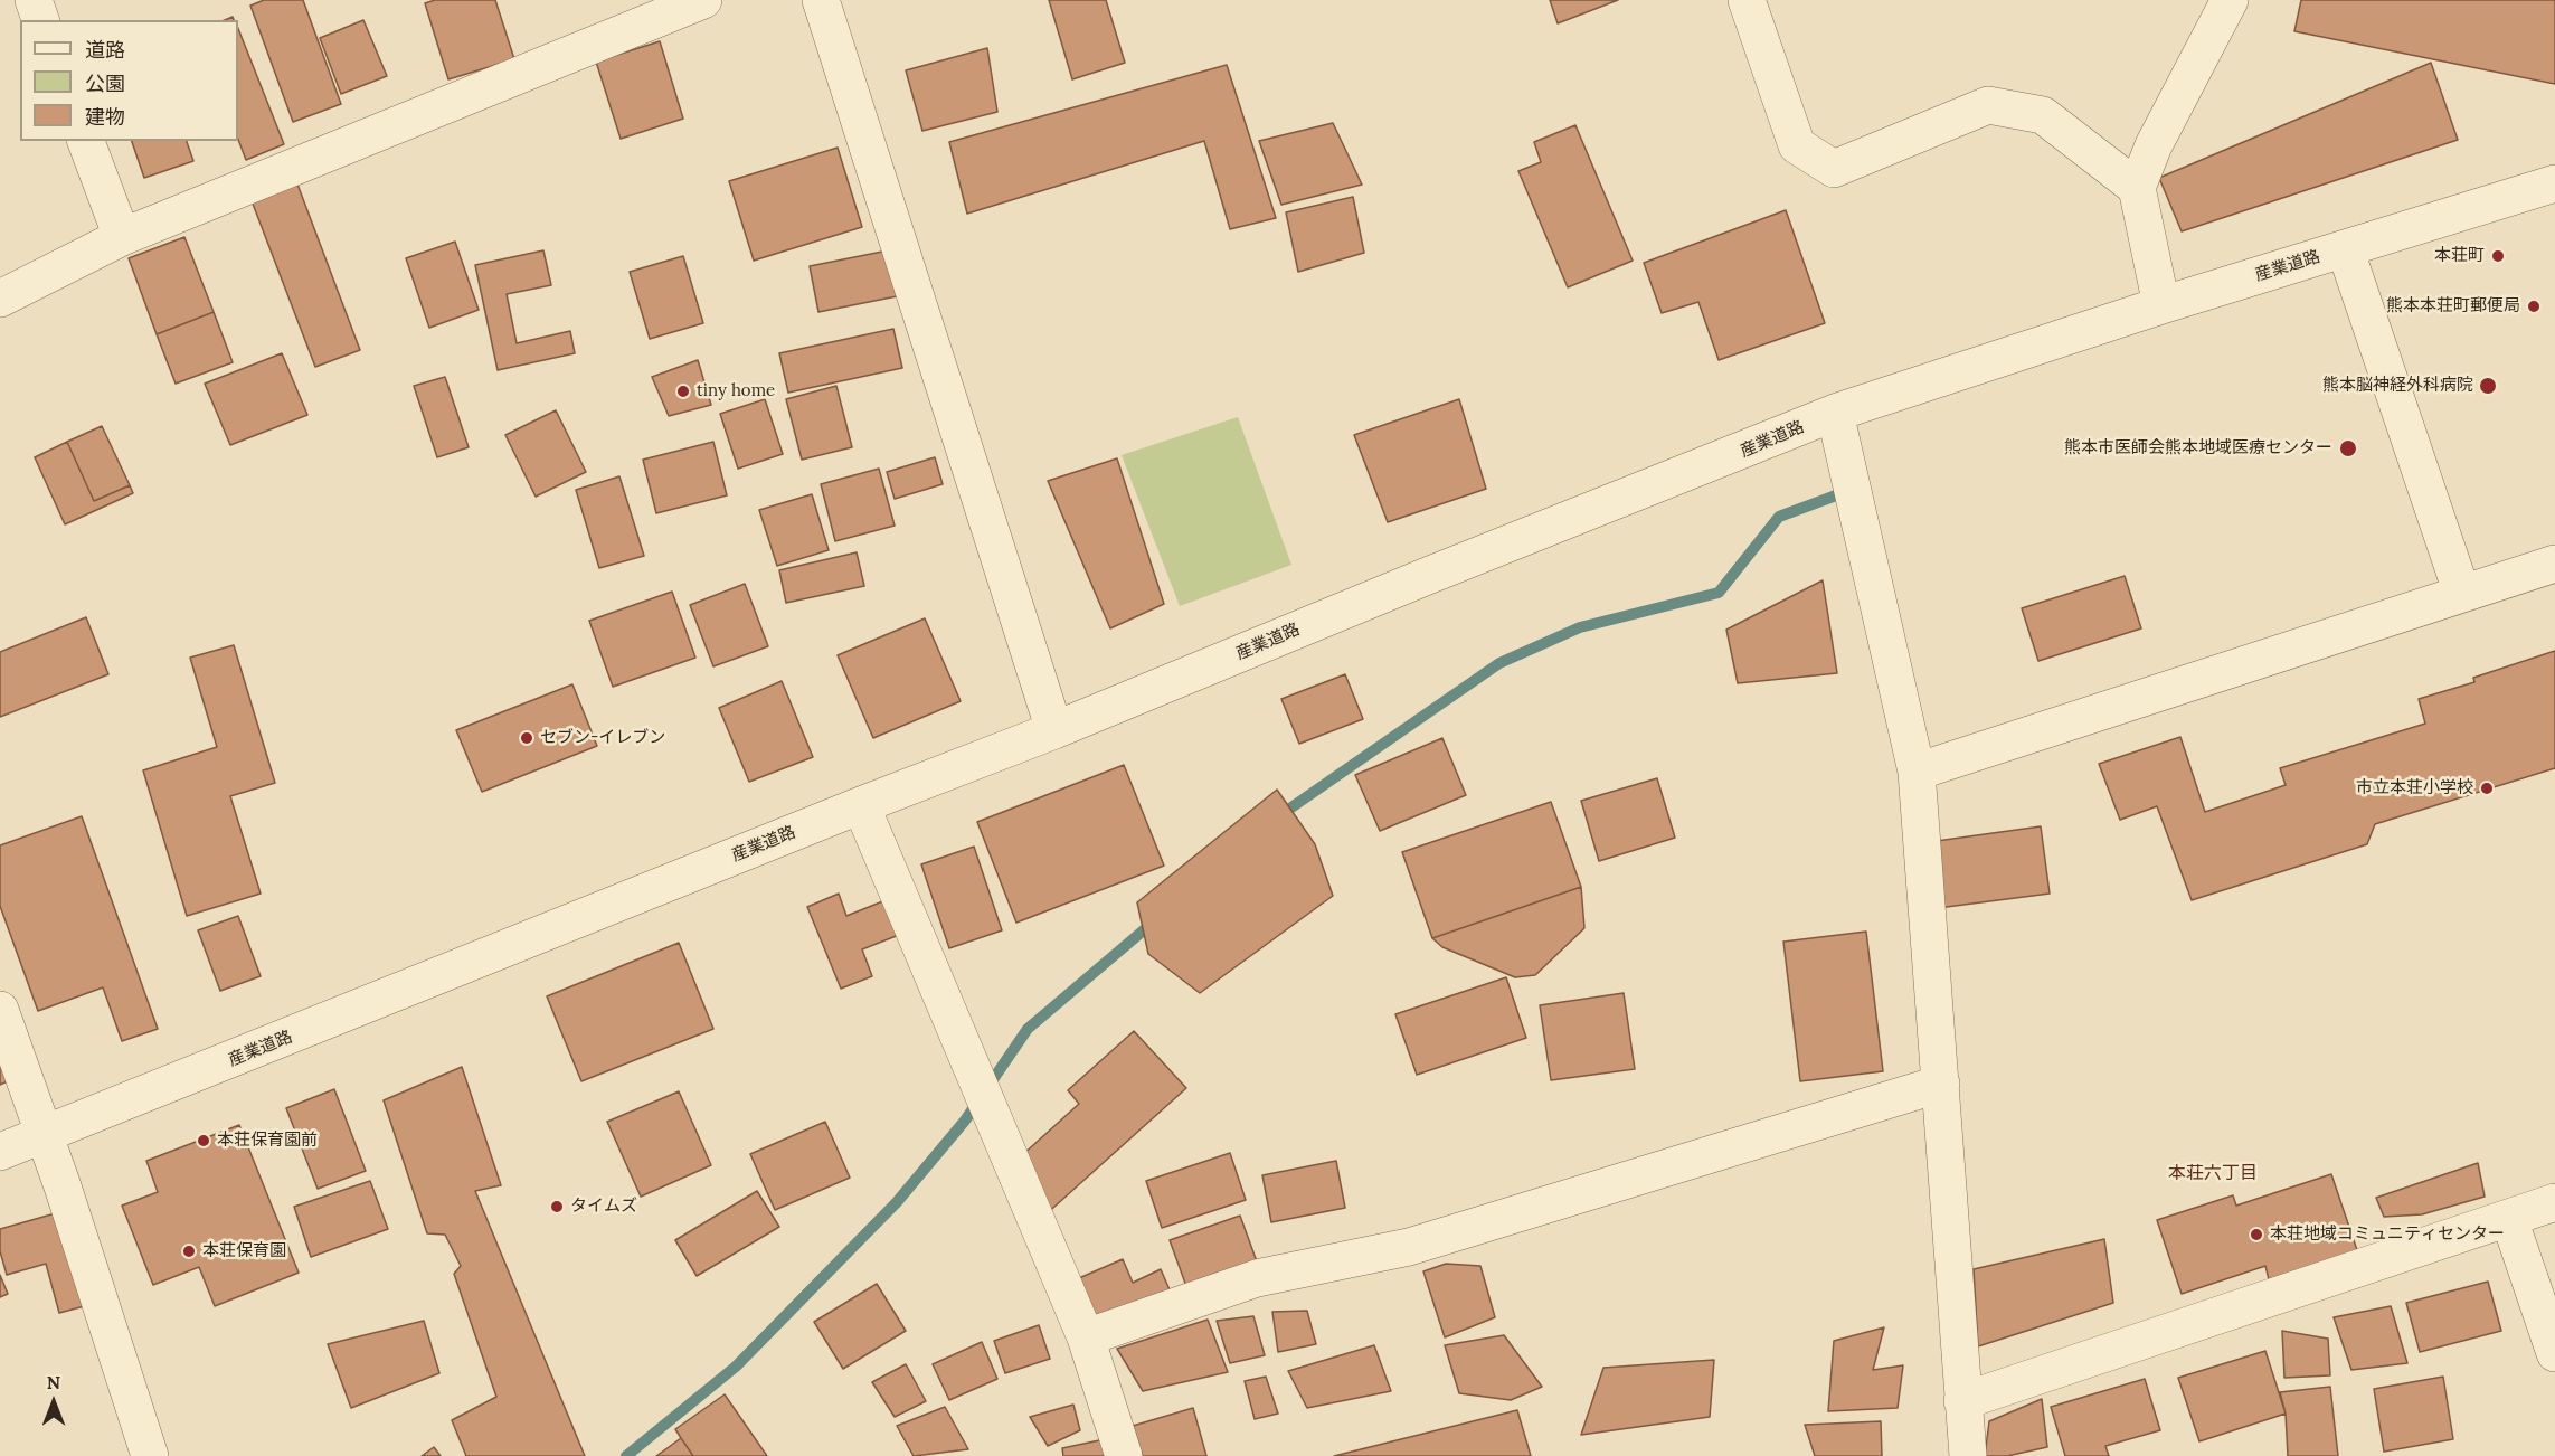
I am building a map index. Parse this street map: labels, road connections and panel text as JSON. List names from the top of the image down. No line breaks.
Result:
{"streets":{"street":["産業道路"]},"districts":["本荘六丁目"],"places":["本荘町","熊本本荘町郵便局","熊本脳神経外科病院","tiny home","熊本市医師会熊本地域医療センター","セブン-イレブン","市立本荘小学校","本荘保育園前","タイムズ","本荘地域コミュニティセンター","本荘保育園"],"legend":["道路","公園","建物"],"north":"top"}
